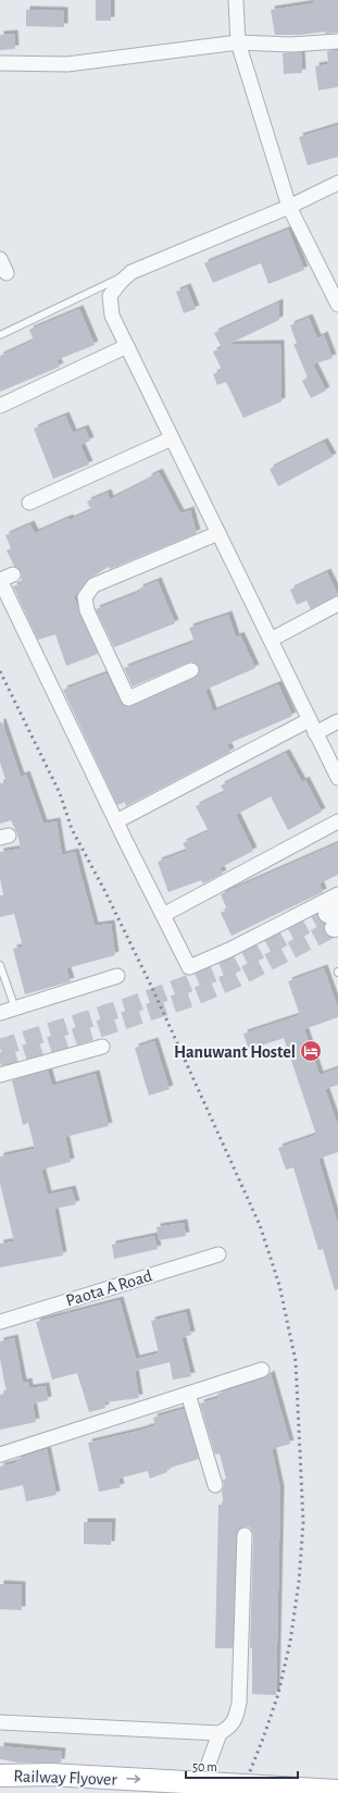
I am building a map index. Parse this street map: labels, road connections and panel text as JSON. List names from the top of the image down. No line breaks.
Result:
{"streets":{"main road":["Railway Flyover"],"street":["Paota A Road"]},"one_way":["Railway Flyover"],"places":{"hotel":["Hanuwant Hostel"]},"scale_bar":"50 m"}
